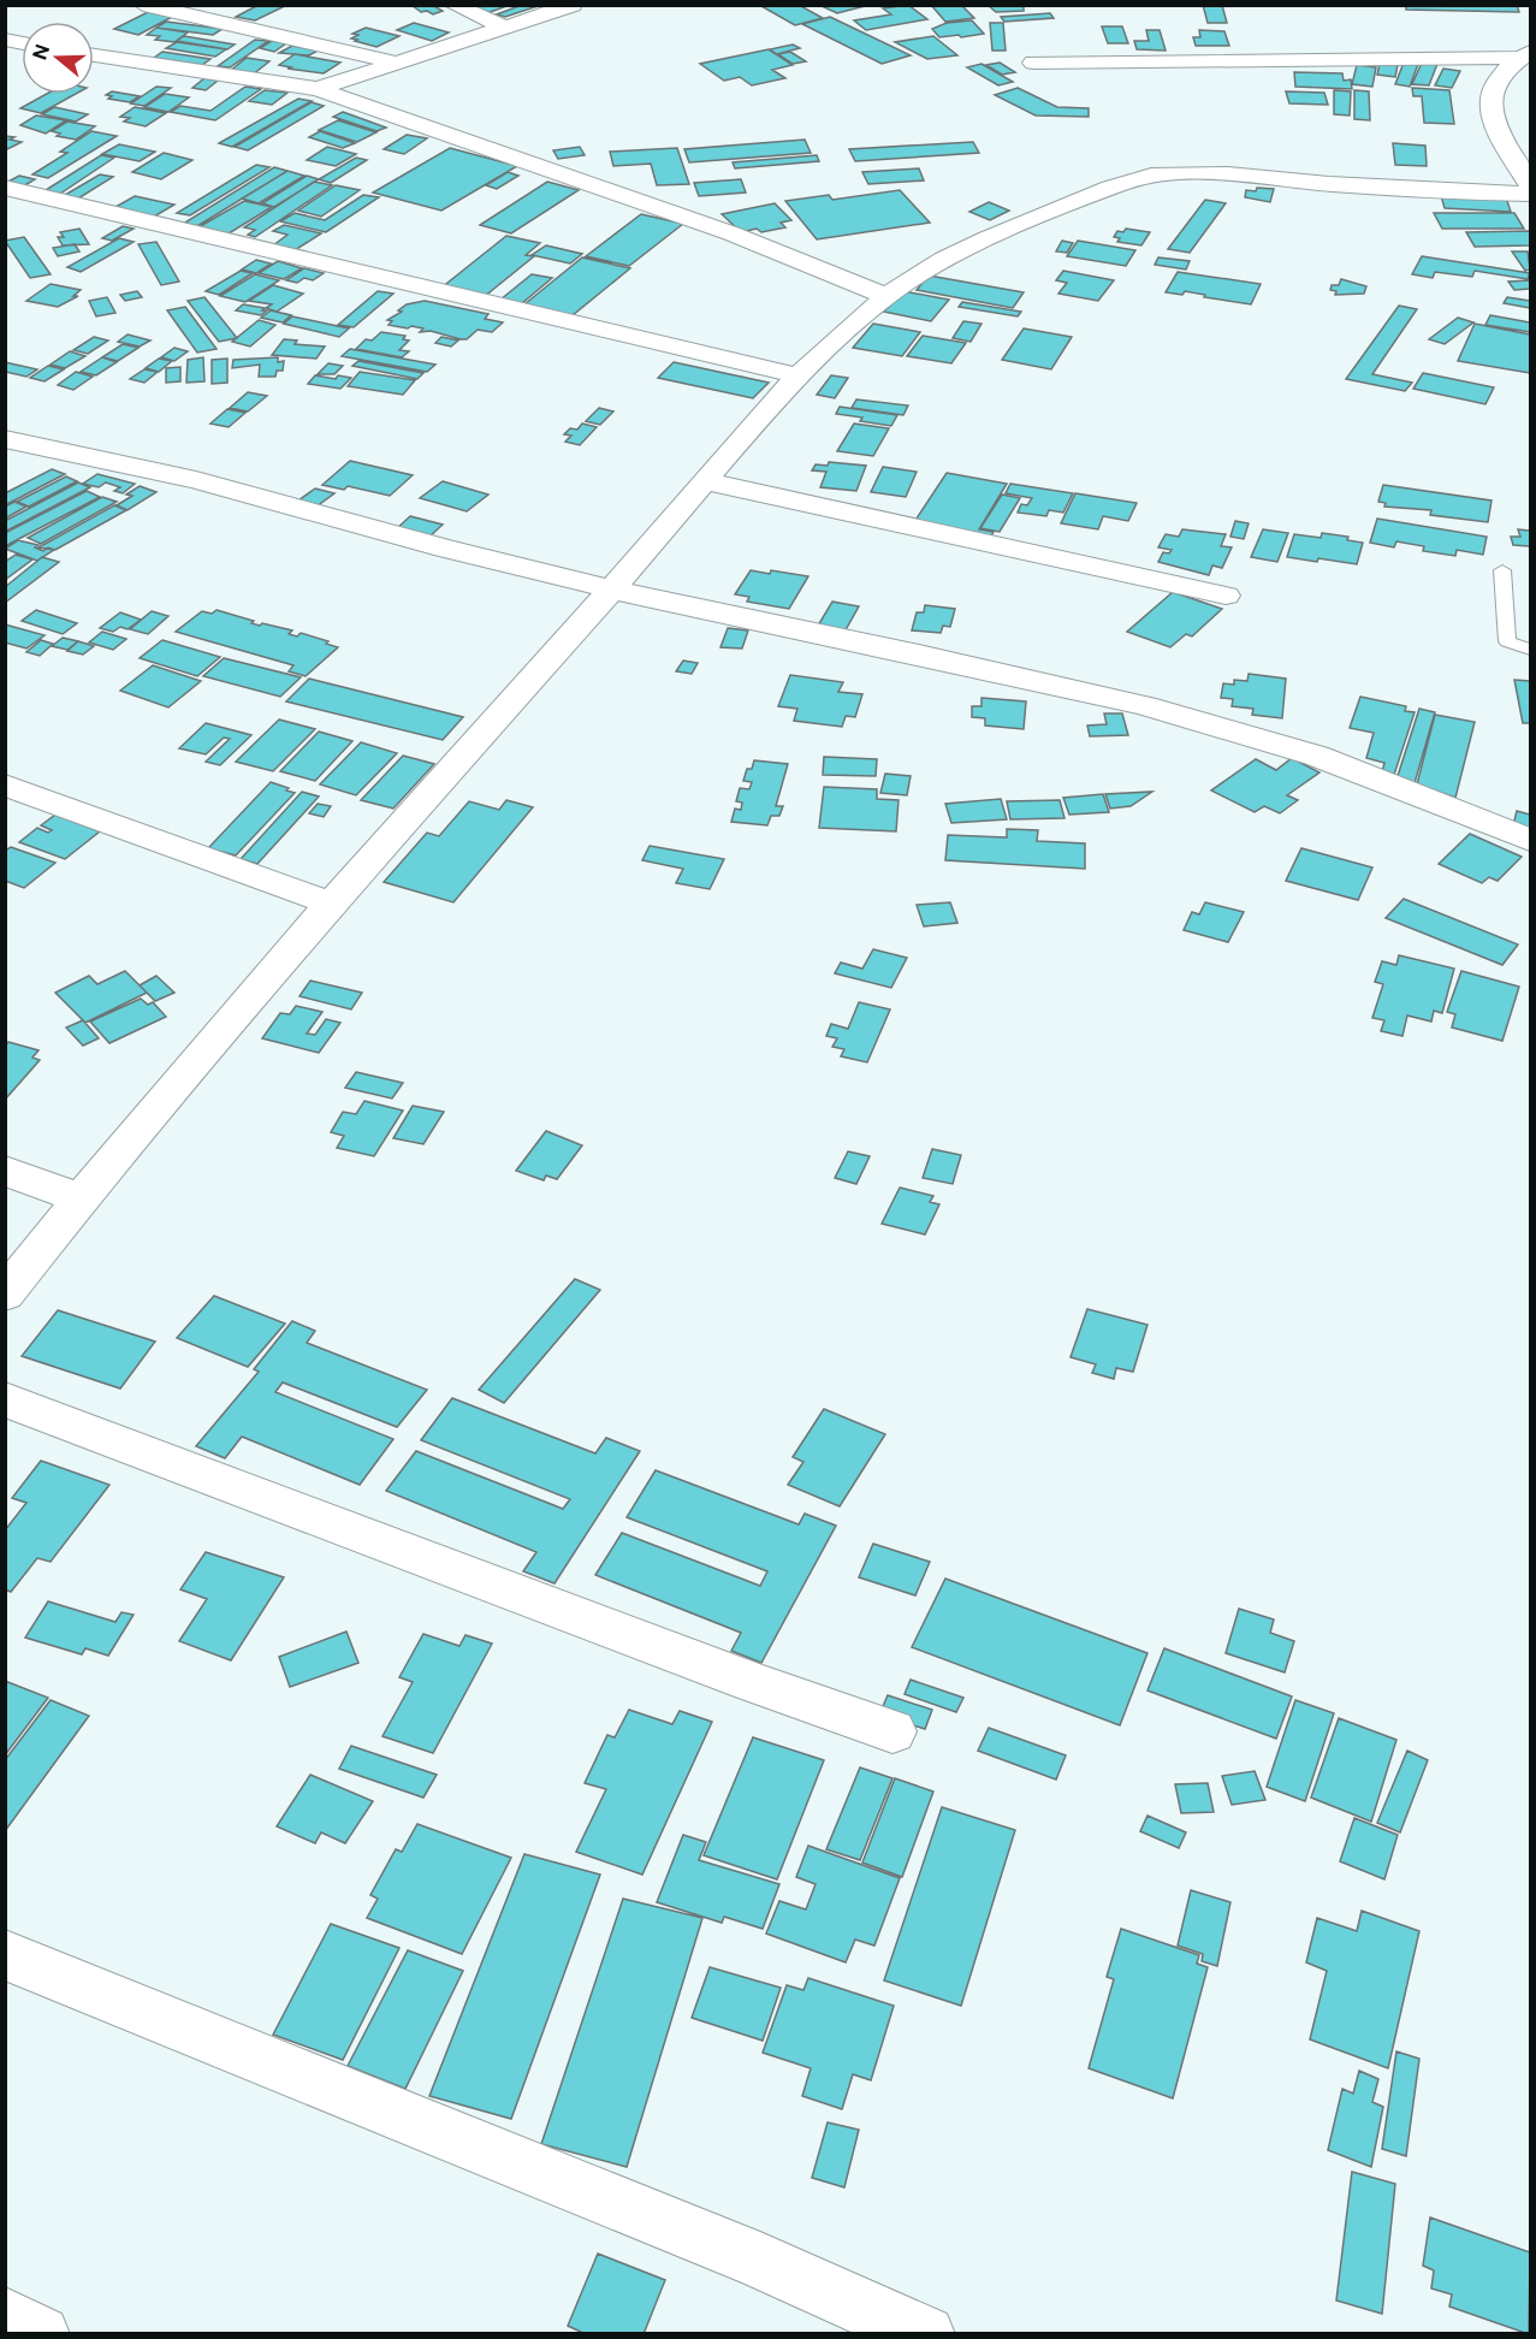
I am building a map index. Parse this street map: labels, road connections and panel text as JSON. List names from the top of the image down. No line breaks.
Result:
{"north":"left"}
